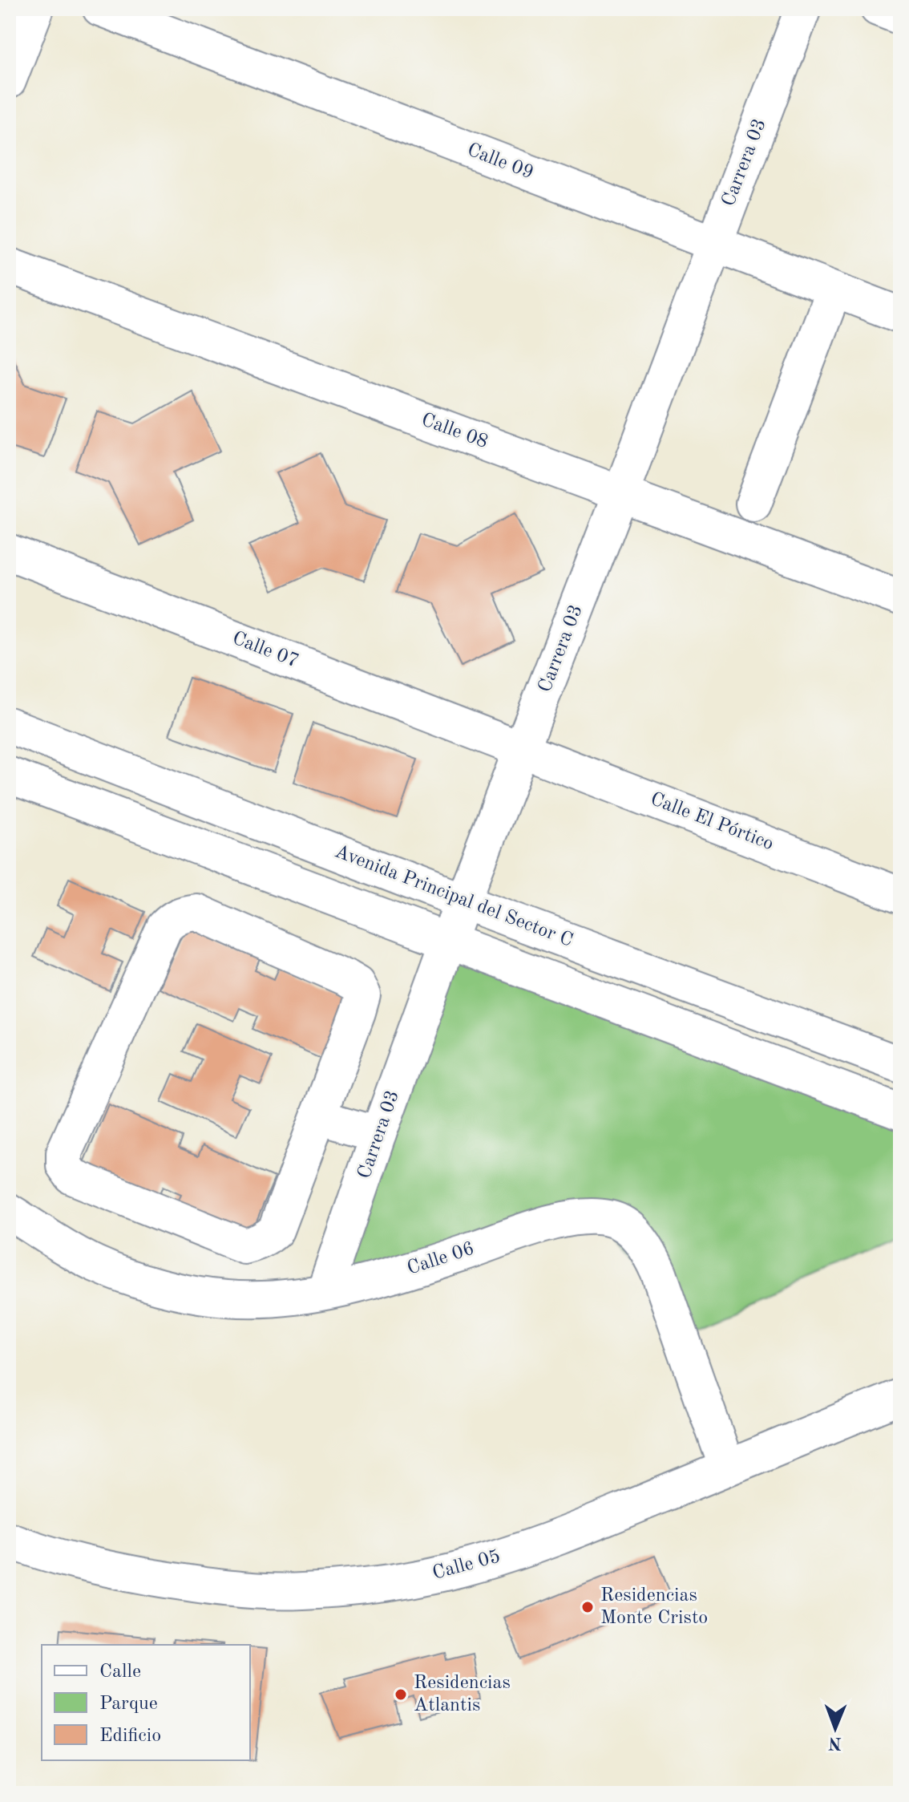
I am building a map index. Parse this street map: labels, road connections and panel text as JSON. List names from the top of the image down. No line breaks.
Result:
{"streets":{"street":["Calle 09","Carrera 03","Calle 08","Calle 07","Calle El Pórtico","Avenida Principal del Sector C","Calle 06","Calle 05"]},"crossings":[["Calle 09","Carrera 03"],["Carrera 03","Calle 08"],["Carrera 03","Calle 07"],["Carrera 03","Calle El Pórtico"],["Carrera 03","Avenida Principal del Sector C"],["Carrera 03","Calle 06"],["Calle 07","Calle El Pórtico"],["Calle 06","Calle 05"]],"places":["Residencias Monte Cristo","Residencias Atlantis"],"legend":["Calle","Parque","Edificio"],"north":"bottom"}
